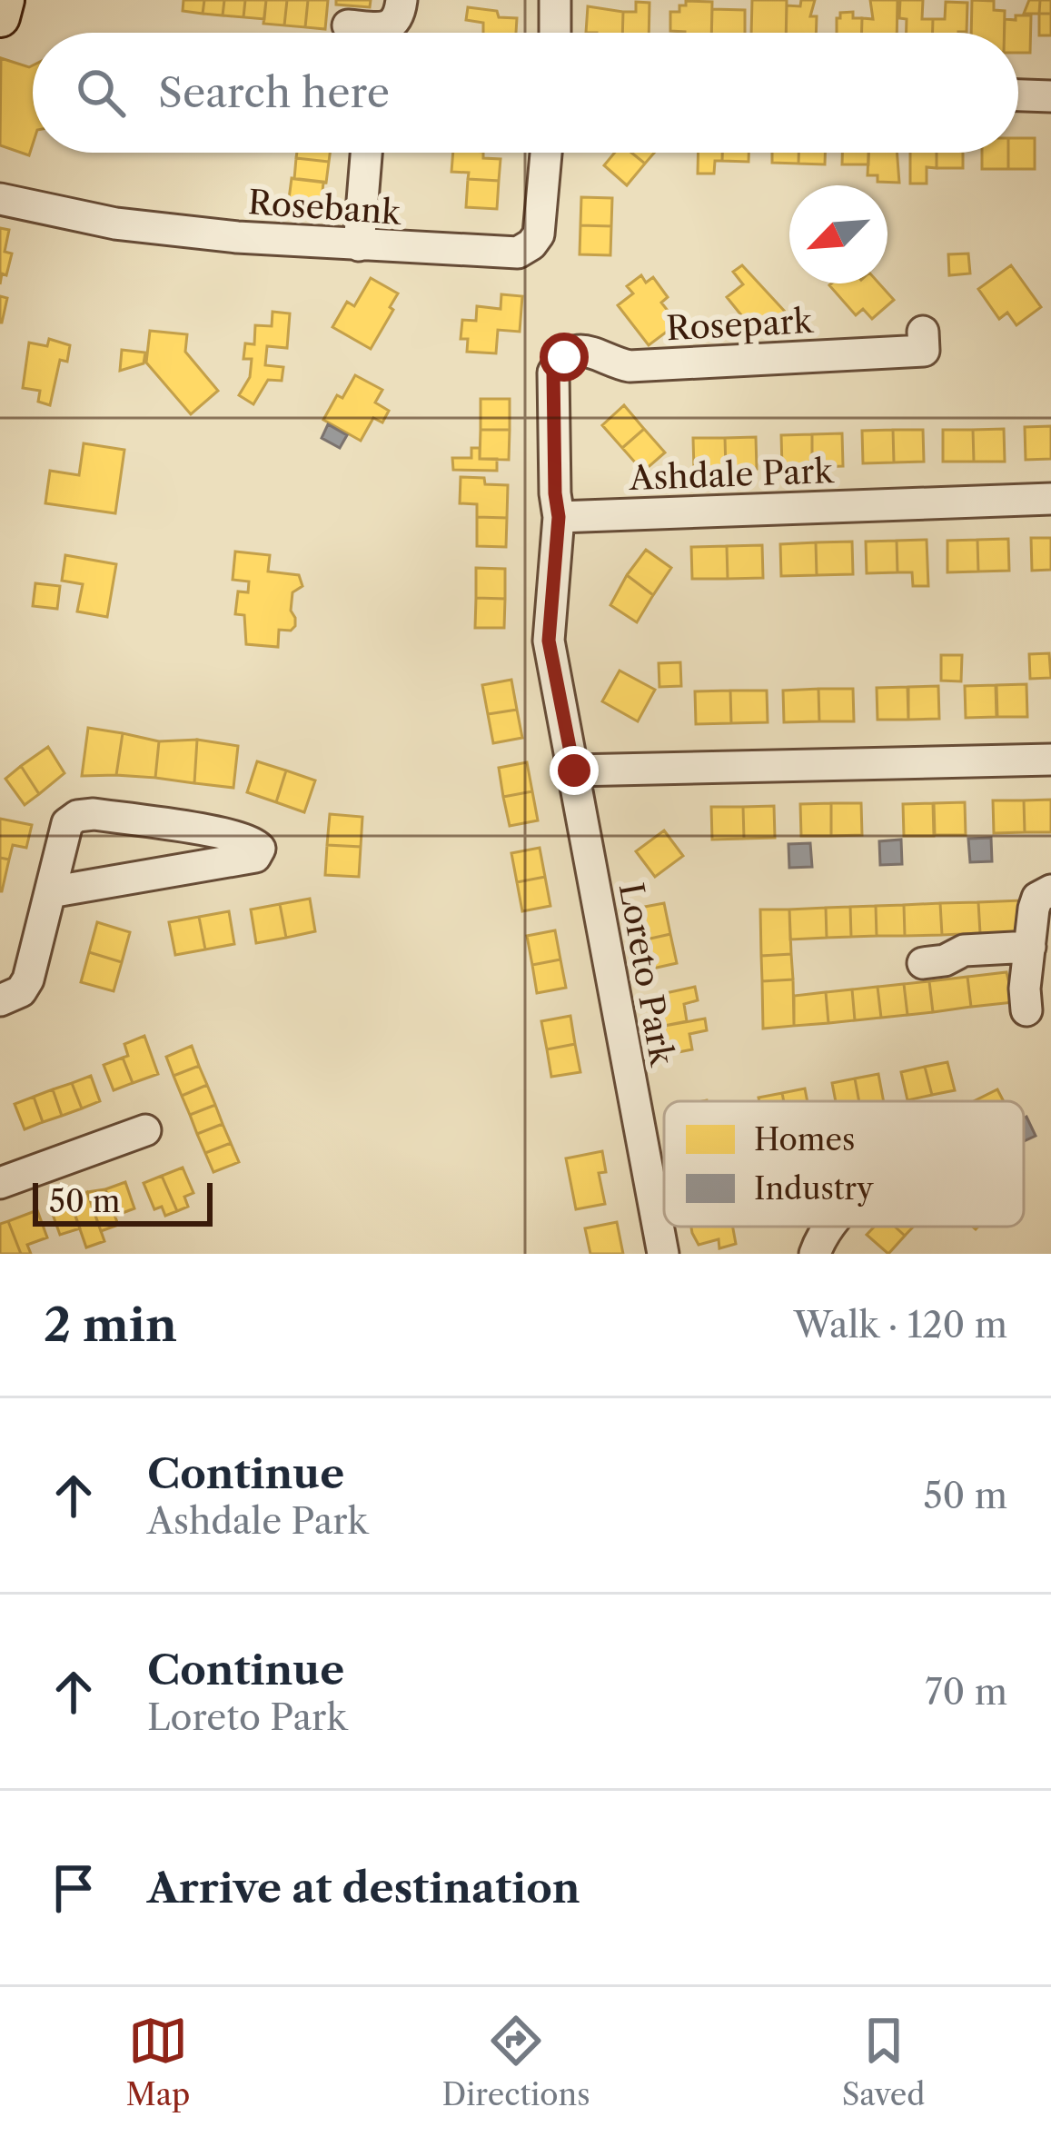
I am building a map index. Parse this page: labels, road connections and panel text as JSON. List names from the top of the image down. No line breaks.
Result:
{"streets":{"street":["Rosebank","Rosepark","Ashdale Park","Loreto Park"]},"crossings":[["Rosepark","Ashdale Park"],["Rosepark","Loreto Park"],["Ashdale Park","Loreto Park"]],"legend":["Homes","Industry"],"scale_bar":"50 m","north":"bottom left","page":{"search":"Search here","scale":"50 m","heading":["2 min","Walk · 120 m"],"list":[["Continue","Ashdale Park","50 m"],["Continue","Loreto Park","70 m"],"Arrive at destination"],"nav":["Map","Directions","Saved"]}}
